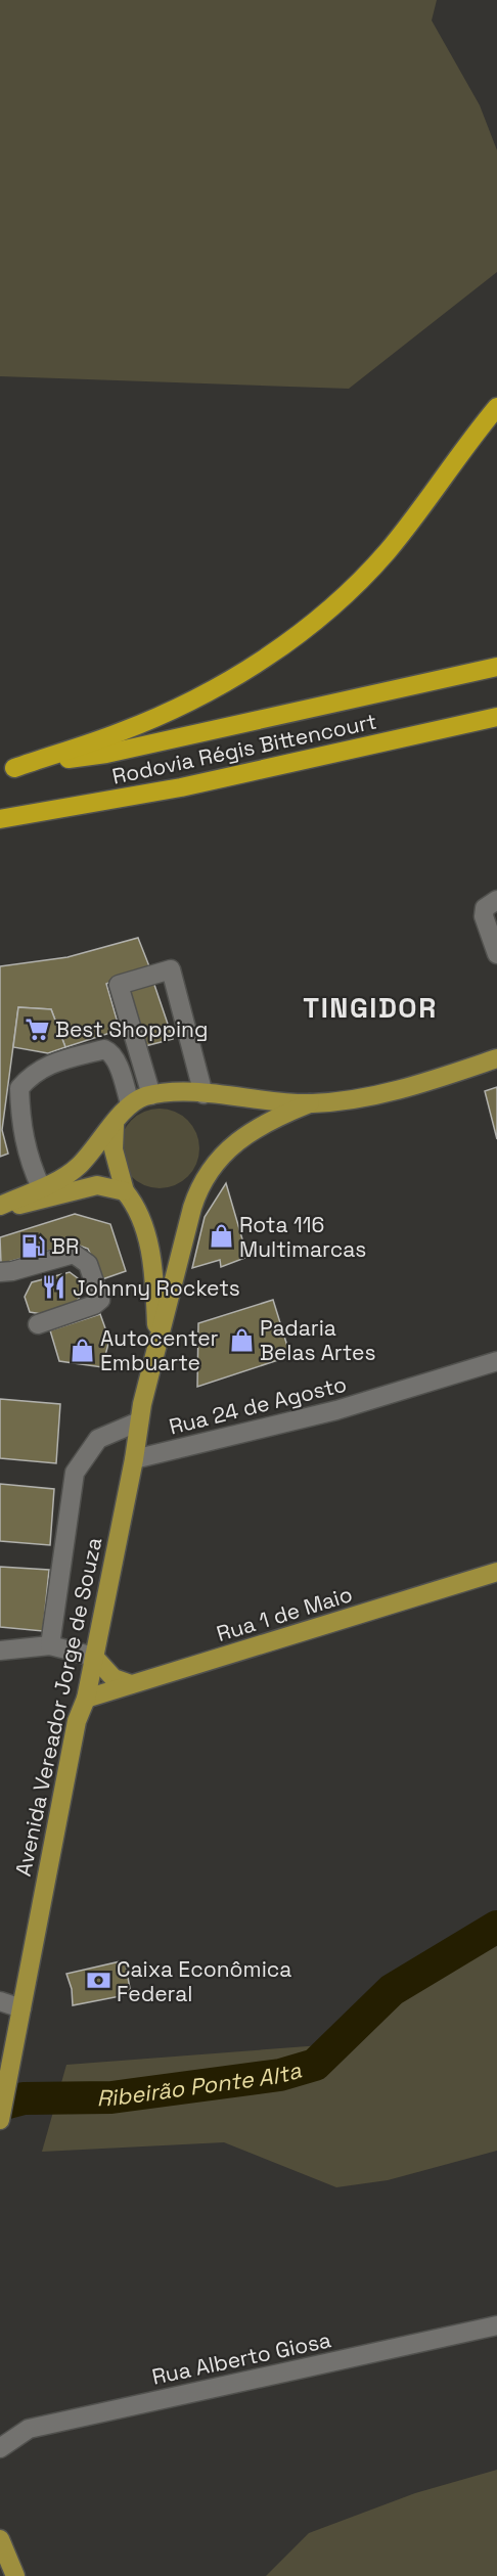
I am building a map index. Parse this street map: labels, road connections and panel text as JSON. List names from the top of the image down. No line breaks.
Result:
{"streets":{"highway":["Rodovia Régis Bittencourt"],"main road":["Rua 1 de Maio","Avenida Vereador Jorge de Souza"],"street":["Rua 24 de Agosto","Rua Alberto Giosa"]},"crossings":[["Rua 24 de Agosto","Avenida Vereador Jorge de Souza"],["Rua 1 de Maio","Avenida Vereador Jorge de Souza"]],"districts":["TINGIDOR"],"water":["Ribeirão Ponte Alta"],"places":{"supermarket":["Best Shopping"],"shop":["Rota 116 Multimarcas","Padaria Belas Artes","Autocenter Embuarte"],"fuel station":["BR"],"restaurant":["Johnny Rockets"],"bank":["Caixa Econômica Federal"]}}
